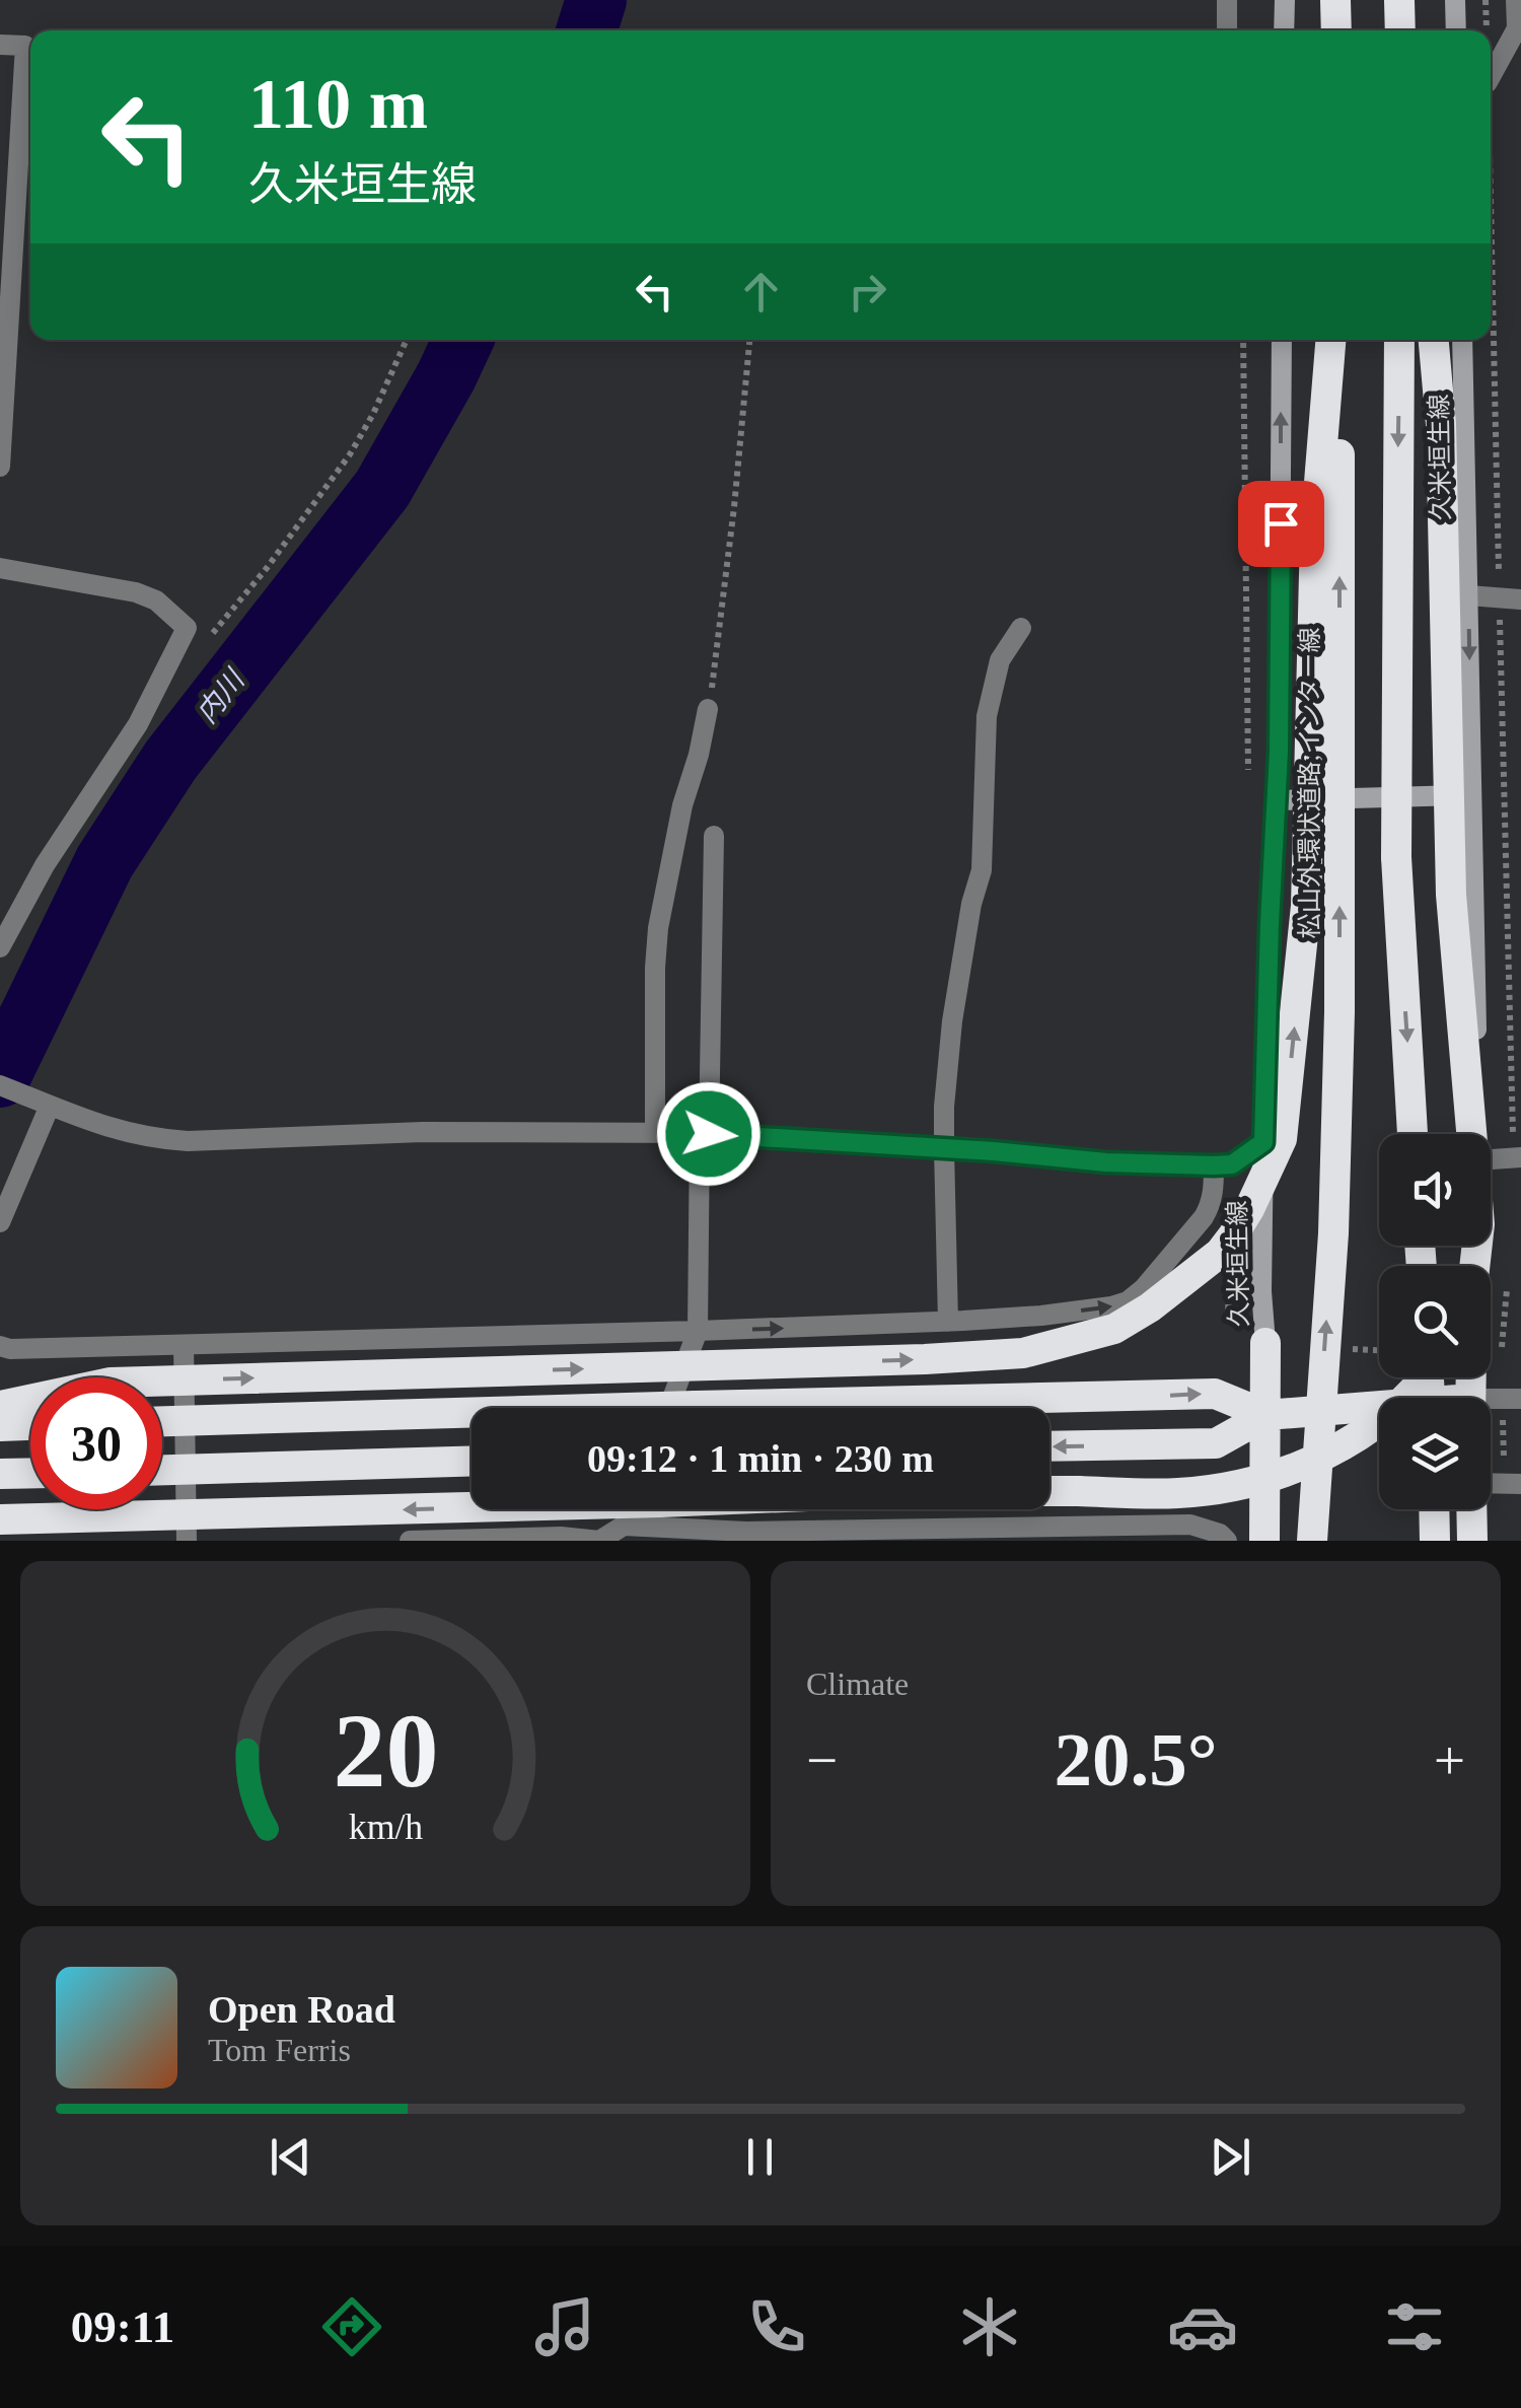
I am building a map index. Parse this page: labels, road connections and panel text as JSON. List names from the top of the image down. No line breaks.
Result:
{"streets":{"highway":["松山外環状道路;インター線"],"main road":["久米垣生線"]},"water":["内川"],"page":{"turn":["110 m","久米垣生線"],"limit":"30","trip":"09:12 · 1 min · 230 m","tile":"Climate","heat":["−","20.5°","+"],"song":["Open Road","Tom Ferris"],"tabs":"09:11","gauge":["20","km/h"]}}
